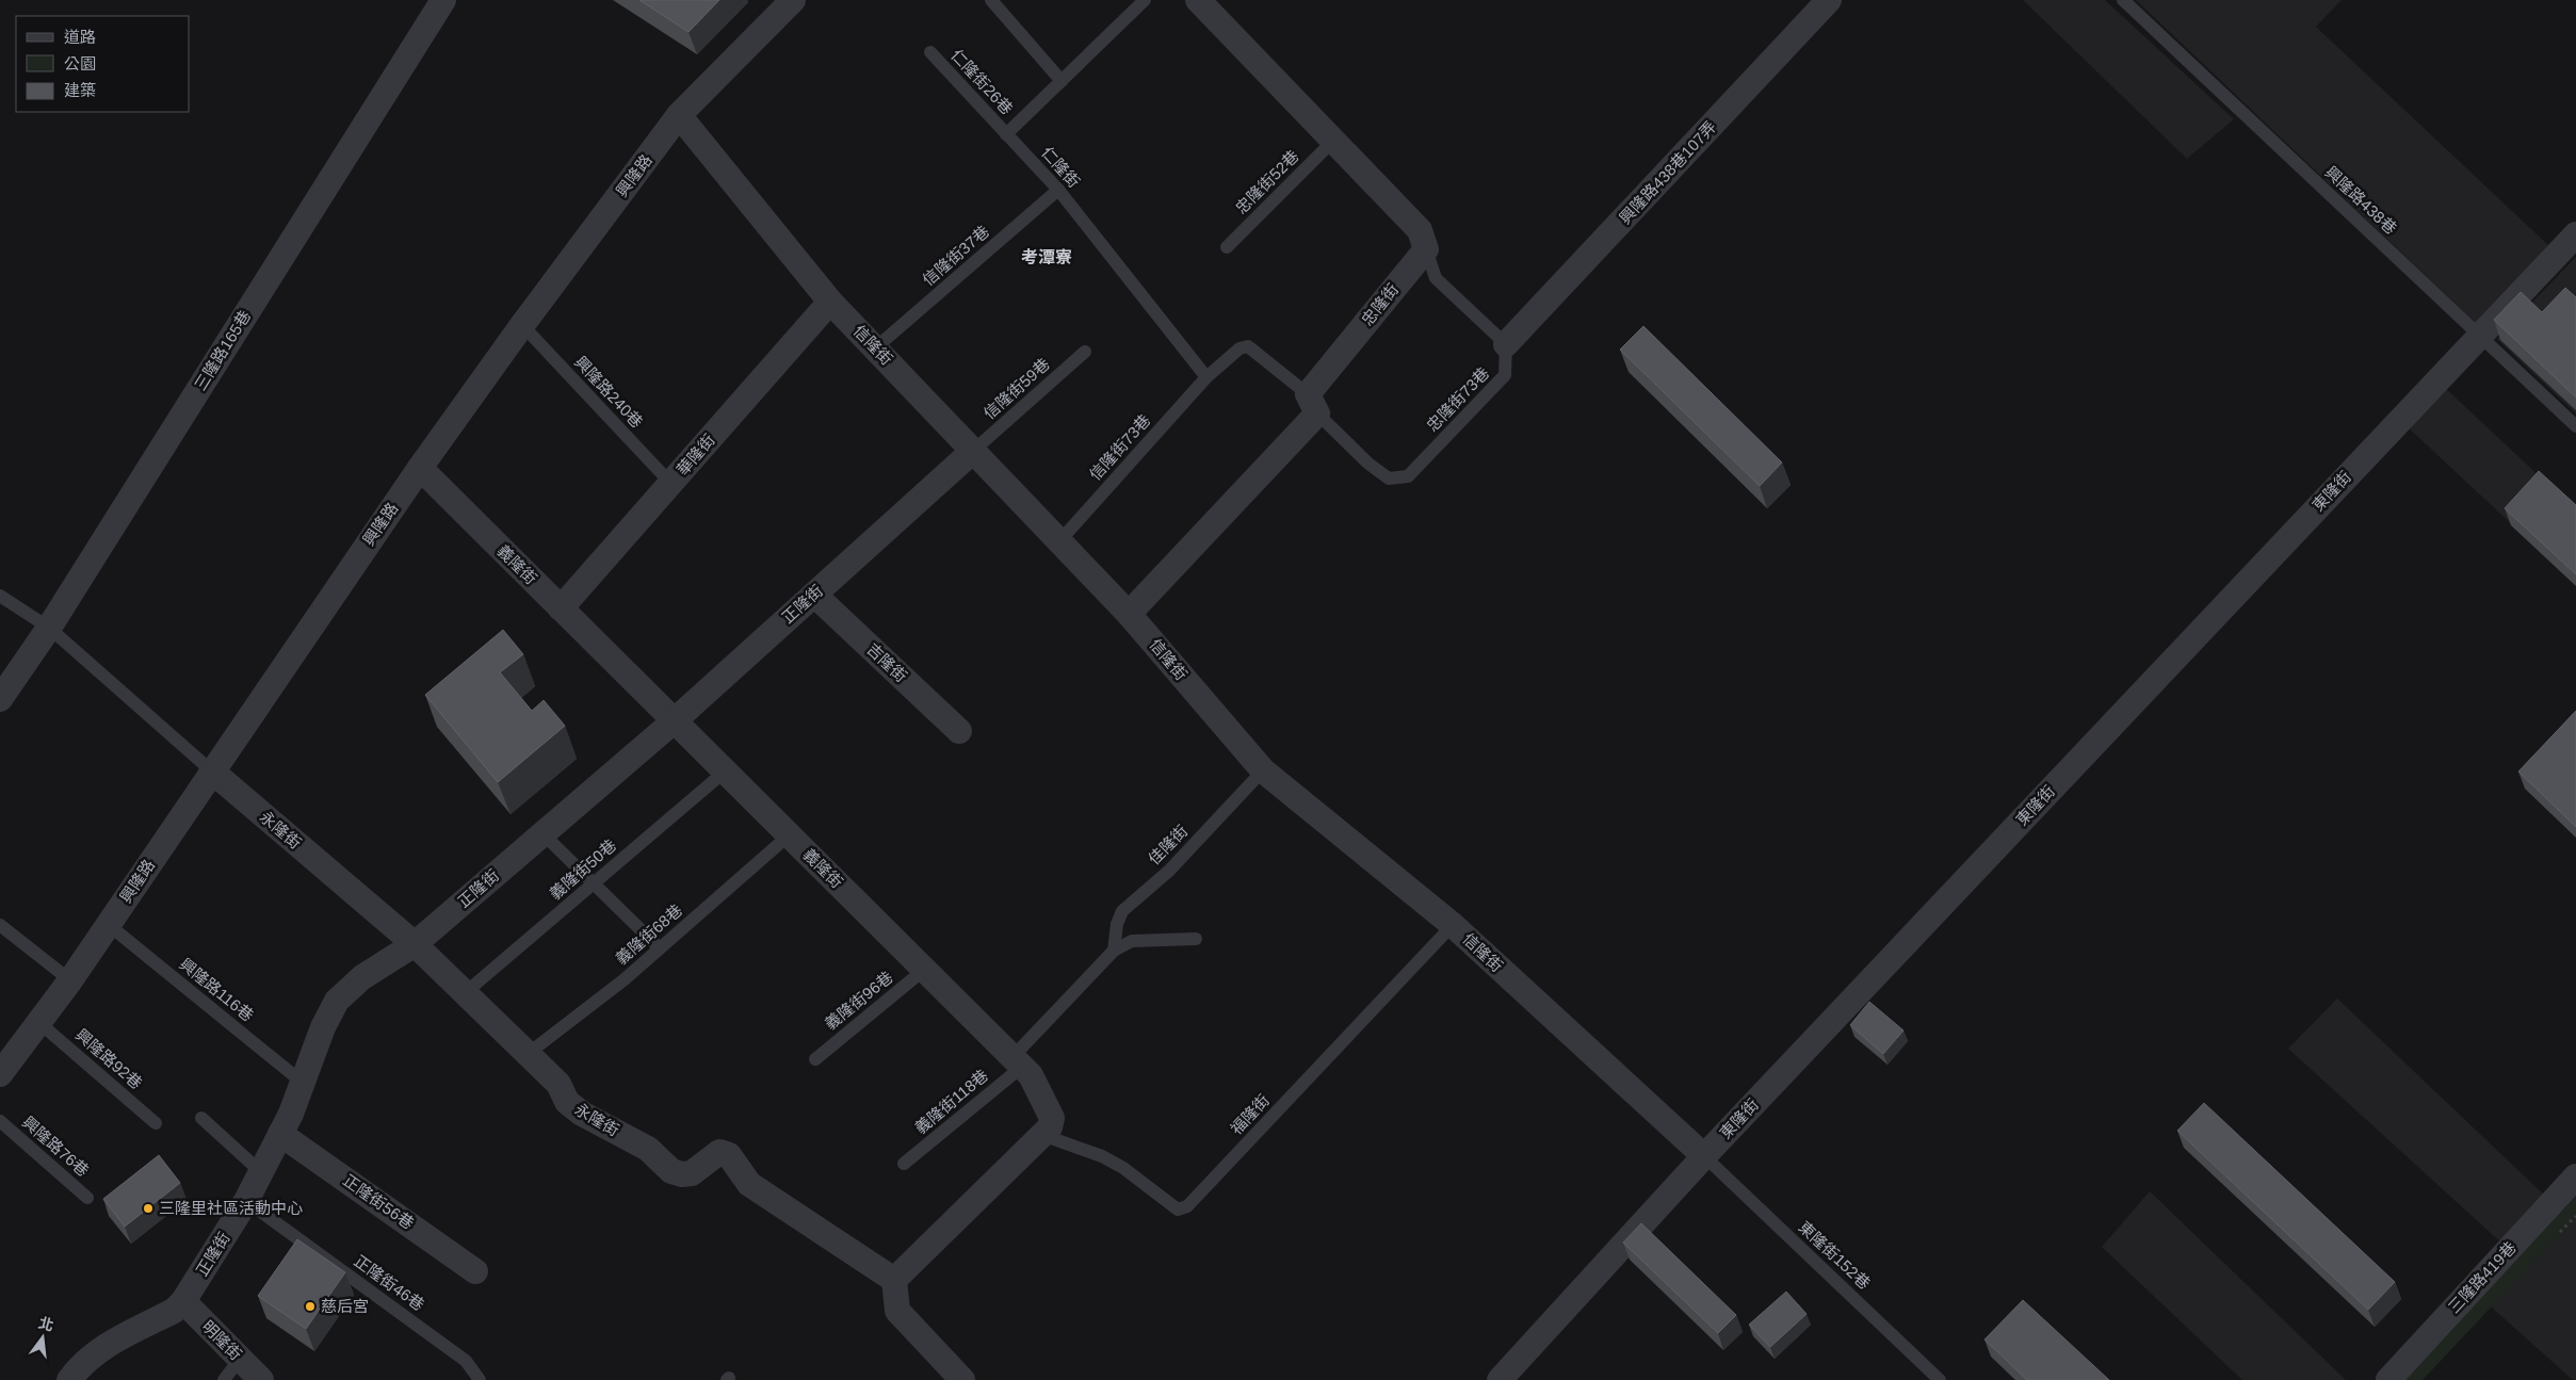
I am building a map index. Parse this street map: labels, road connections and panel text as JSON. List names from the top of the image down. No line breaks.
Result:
{"streets":{"street":["興隆路438巷107弄","興隆路","忠隆街","信隆街","三隆路165巷","華隆街","東隆街","義隆街","正隆街","吉隆街","永隆街","正隆街56巷","三隆路419巷","明隆街"],"lane":["仁隆街26巷","仁隆街","忠隆街52巷","興隆路438巷","信隆街37巷","信隆街59巷","興隆路240巷","忠隆街73巷","信隆街73巷","佳隆街","義隆街50巷","義隆街68巷","興隆路116巷","義隆街96巷","興隆路92巷","義隆街118巷","福隆街","興隆路76巷","東隆街152巷","正隆街46巷"]},"crossings":[["仁隆街26巷","仁隆街"],["仁隆街","信隆街37巷"],["仁隆街","忠隆街73巷"],["仁隆街","信隆街73巷"],["興隆路438巷107弄","忠隆街73巷"],["興隆路","信隆街"],["興隆路","興隆路240巷"],["興隆路","義隆街"],["興隆路","永隆街"],["興隆路","興隆路116巷"],["興隆路","興隆路92巷"],["興隆路438巷","東隆街"],["信隆街37巷","信隆街"],["忠隆街","信隆街"],["忠隆街","忠隆街73巷"],["信隆街","信隆街59巷"],["信隆街","信隆街73巷"],["信隆街","華隆街"],["信隆街","東隆街"],["信隆街","正隆街"],["信隆街","佳隆街"],["信隆街","福隆街"],["信隆街","東隆街152巷"],["信隆街59巷","正隆街"],["興隆路240巷","華隆街"],["忠隆街73巷","信隆街73巷"],["華隆街","義隆街"],["東隆街","東隆街152巷"],["義隆街","正隆街"],["義隆街","永隆街"],["義隆街","義隆街50巷"],["義隆街","義隆街68巷"],["義隆街","義隆街96巷"],["義隆街","義隆街118巷"],["義隆街","福隆街"],["正隆街","吉隆街"],["正隆街","永隆街"],["正隆街","興隆路116巷"],["正隆街","正隆街56巷"],["正隆街","正隆街46巷"],["正隆街","明隆街"],["永隆街","義隆街50巷"],["永隆街","義隆街68巷"]],"districts":["考潭寮"],"places":["三隆里社區活動中心","慈后宮"],"legend":["道路","公園","建築"],"north":"top"}
